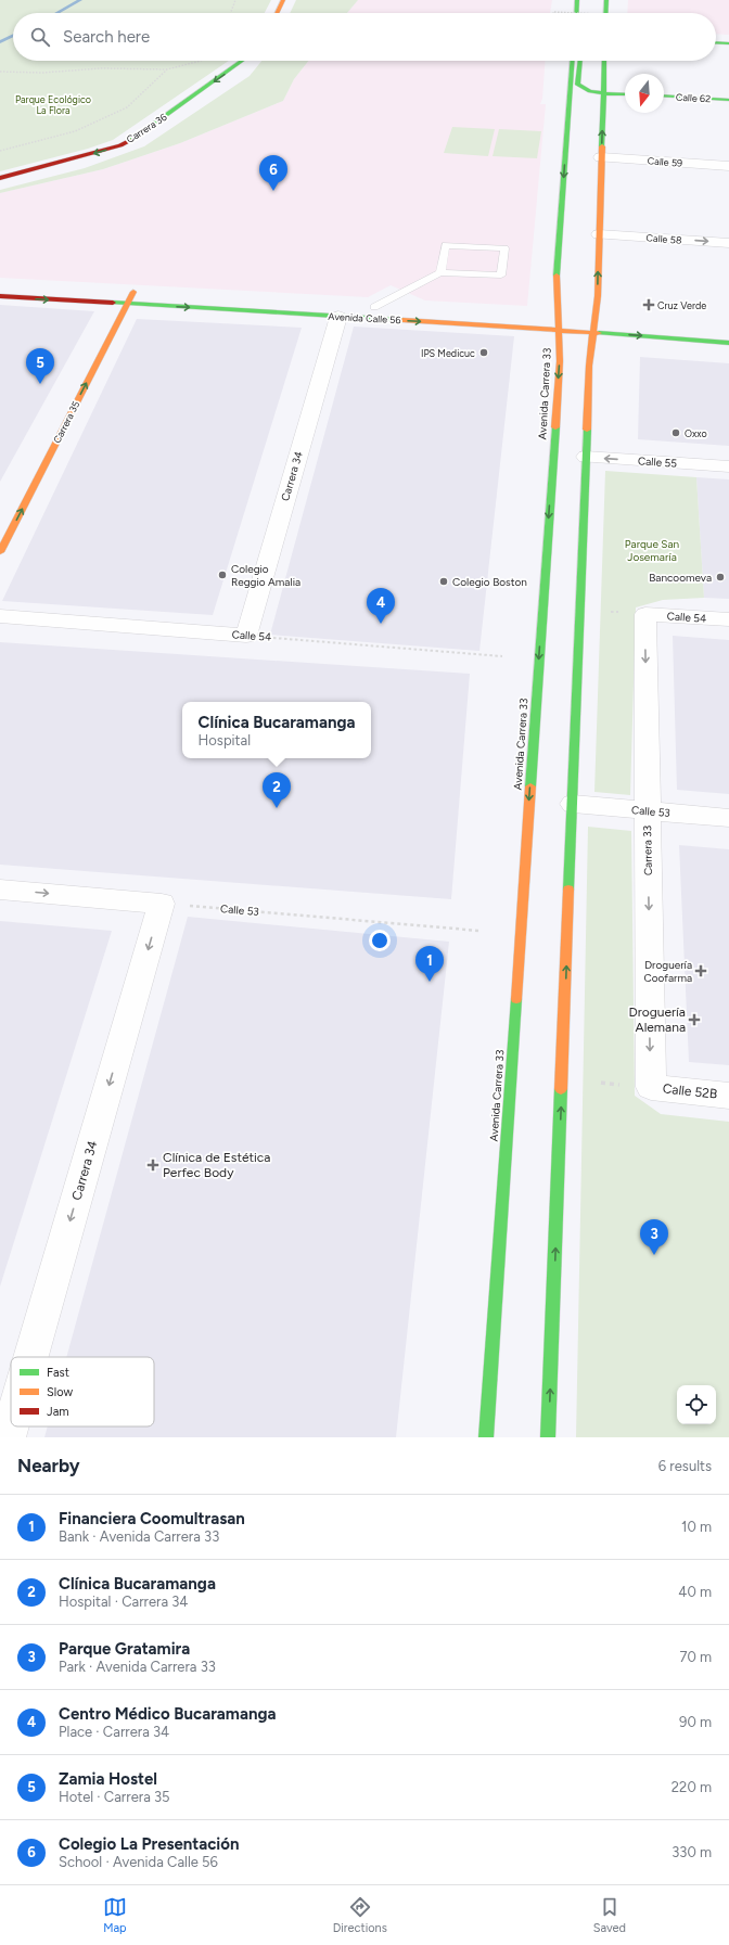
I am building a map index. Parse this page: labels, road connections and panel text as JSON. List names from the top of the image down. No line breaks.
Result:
{"streets":{"main road":["Calle 62","Carrera 36","Avenida Calle 56","Avenida Carrera 33","Carrera 35"],"street":["Calle 59","Calle 58","Calle 55","Carrera 34","Calle 54","Calle 53","Carrera 33","Calle 52B"]},"crossings":[["Avenida Calle 56","Avenida Carrera 33"],["Avenida Calle 56","Carrera 35"],["Avenida Calle 56","Carrera 34"],["Carrera 34","Calle 54"],["Carrera 34","Calle 53"],["Calle 54","Carrera 33"],["Calle 53","Carrera 33"],["Carrera 33","Calle 52B"]],"one_way":["Carrera 36","Calle 58","Avenida Calle 56","Carrera 35","Calle 55","Carrera 34","Carrera 33"],"parks":["Parque Ecológico La Flora","Parque San Josemaría"],"places":{"health":["Cruz Verde","Droguería Coofarma","Droguería Alemana","Clínica de Estética Perfec Body"],"other":["IPS Medicuc","Oxxo","Colegio Reggio Amalia","Bancoomeva","Colegio Boston"]},"legend":["Fast","Slow","Jam"],"north":"bottom","page":{"search":"Search here","pins":["6","5","4","2","1","3"],"popup":["Clínica Bucaramanga","Hospital"],"heading":["Nearby","6 results"],"list":[{"mark":"1","name":"Financiera Coomultrasan","note":"Bank · Avenida Carrera 33","value":"10 m"},{"mark":"2","name":"Clínica Bucaramanga","note":"Hospital · Carrera 34","value":"40 m"},{"mark":"3","name":"Parque Gratamira","note":"Park · Avenida Carrera 33","value":"70 m"},{"mark":"4","name":"Centro Médico Bucaramanga","note":"Place · Carrera 34","value":"90 m"},{"mark":"5","name":"Zamia Hostel","note":"Hotel · Carrera 35","value":"220 m"},{"mark":"6","name":"Colegio La Presentación","note":"School · Avenida Calle 56","value":"330 m"}],"nav":["Map","Directions","Saved"]}}
